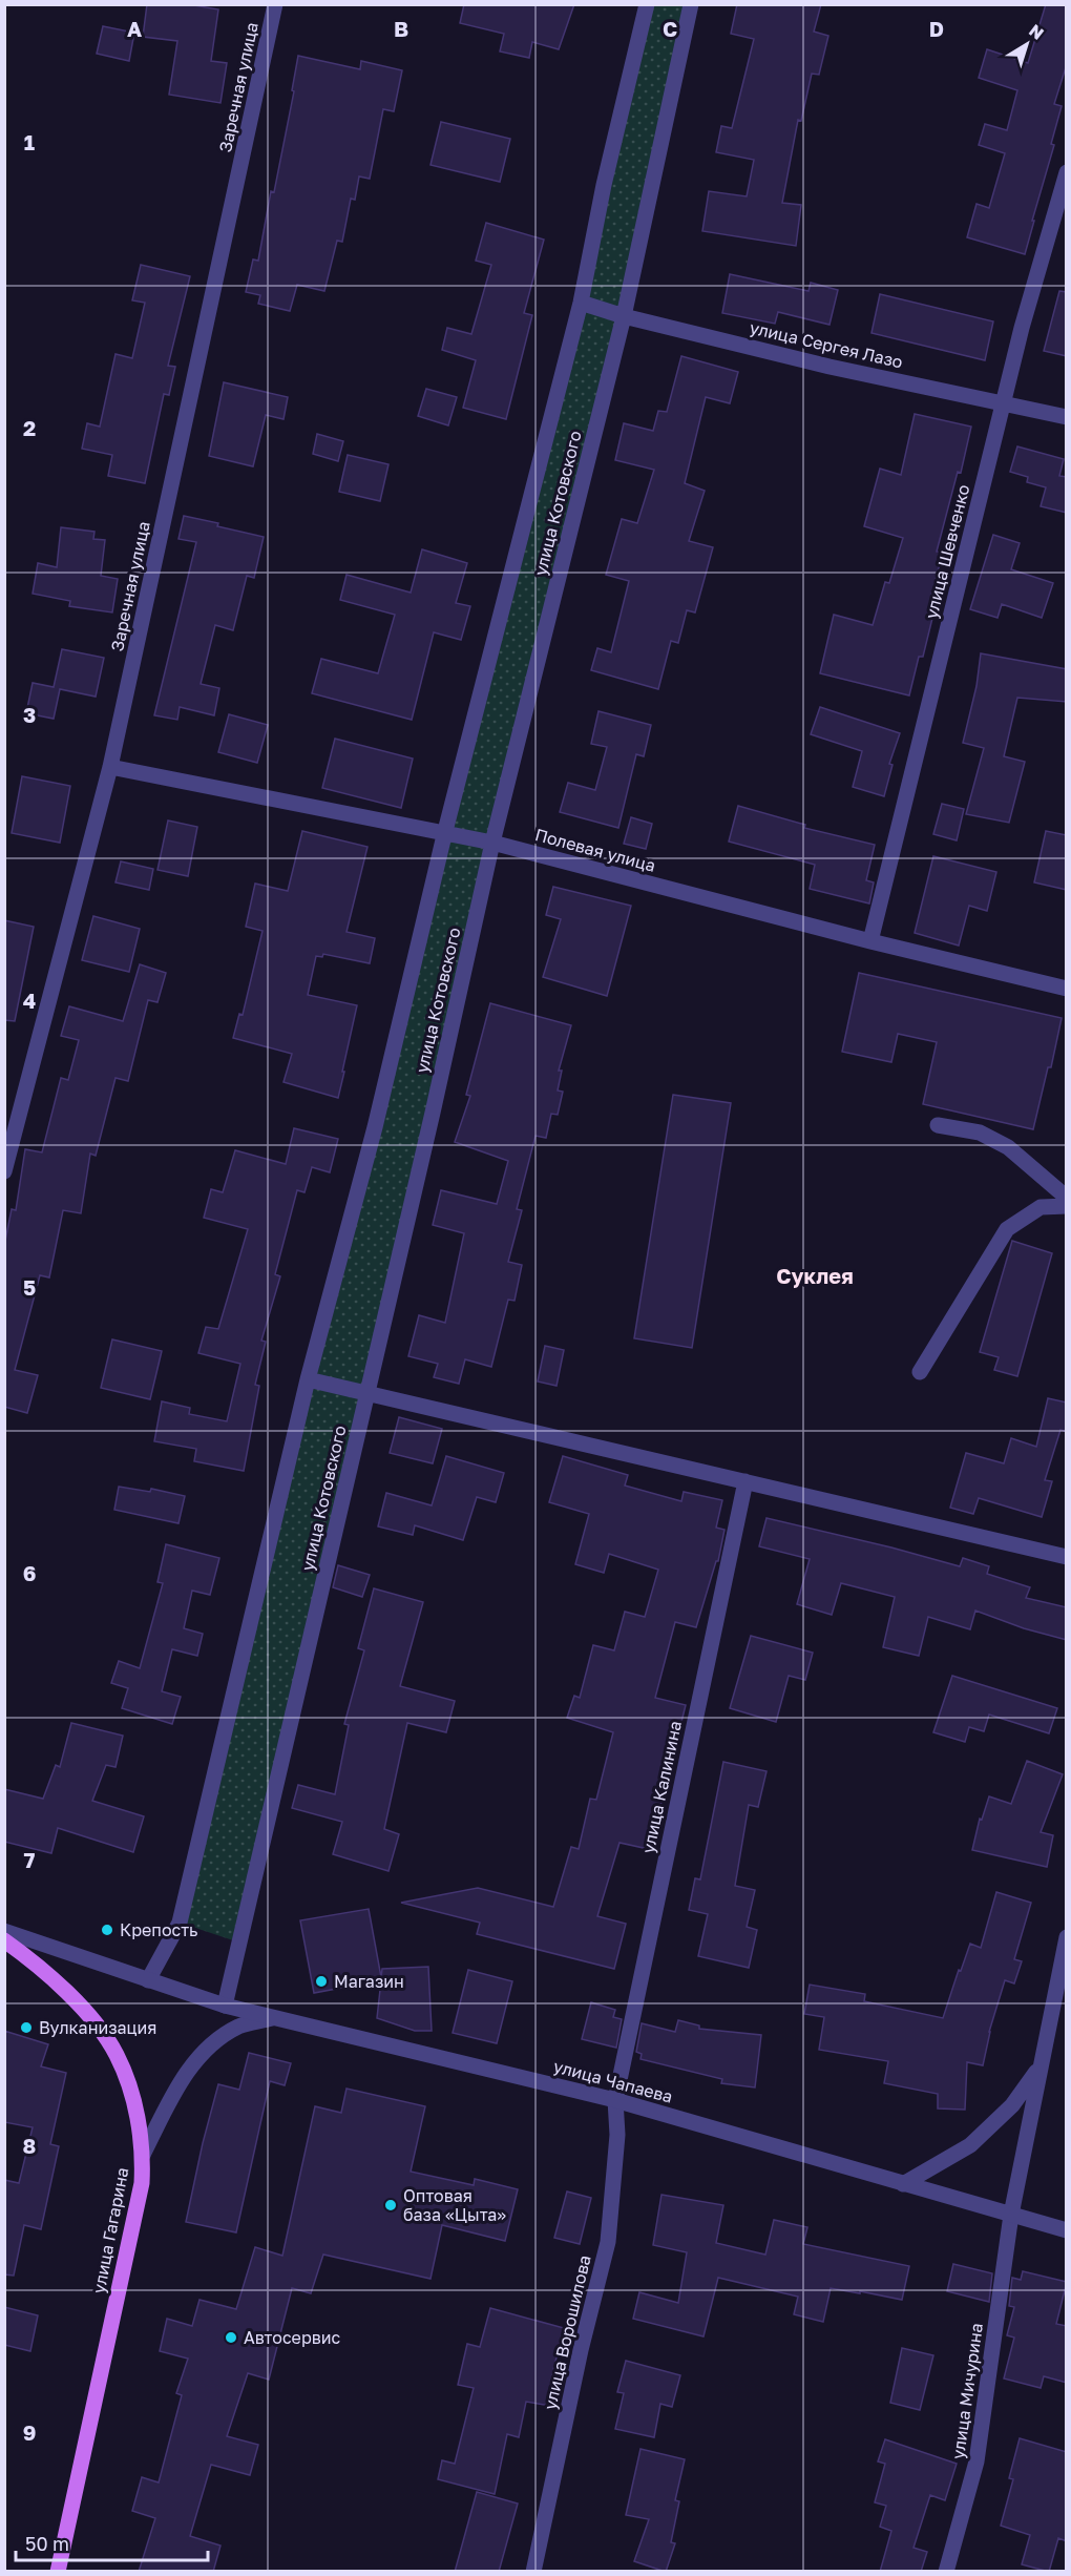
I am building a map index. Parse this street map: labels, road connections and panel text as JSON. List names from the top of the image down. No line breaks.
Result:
{"streets":{"main road":["улица Гагарина"],"street":["Заречная улица","улица Сергея Лазо","улица Котовского","улица Шевченко","Полевая улица","улица Калинина","улица Чапаева","улица Ворошилова","улица Мичурина"]},"crossings":[["Заречная улица","Полевая улица"],["улица Сергея Лазо","улица Котовского"],["улица Сергея Лазо","улица Шевченко"],["улица Котовского","Полевая улица"],["улица Котовского","улица Чапаева"],["улица Шевченко","Полевая улица"],["улица Калинина","улица Чапаева"],["улица Калинина","улица Ворошилова"],["улица Чапаева","улица Ворошилова"],["улица Чапаева","улица Мичурина"]],"districts":["Суклея"],"places":["Крепость","Магазин","Вулканизация","Оптовая база «Цыта»","Автосервис"],"scale_bar":"50 m","north":"top right","grid":{"columns":["A","B","C","D"],"rows":["1","2","3","4","5","6","7","8","9"]}}
